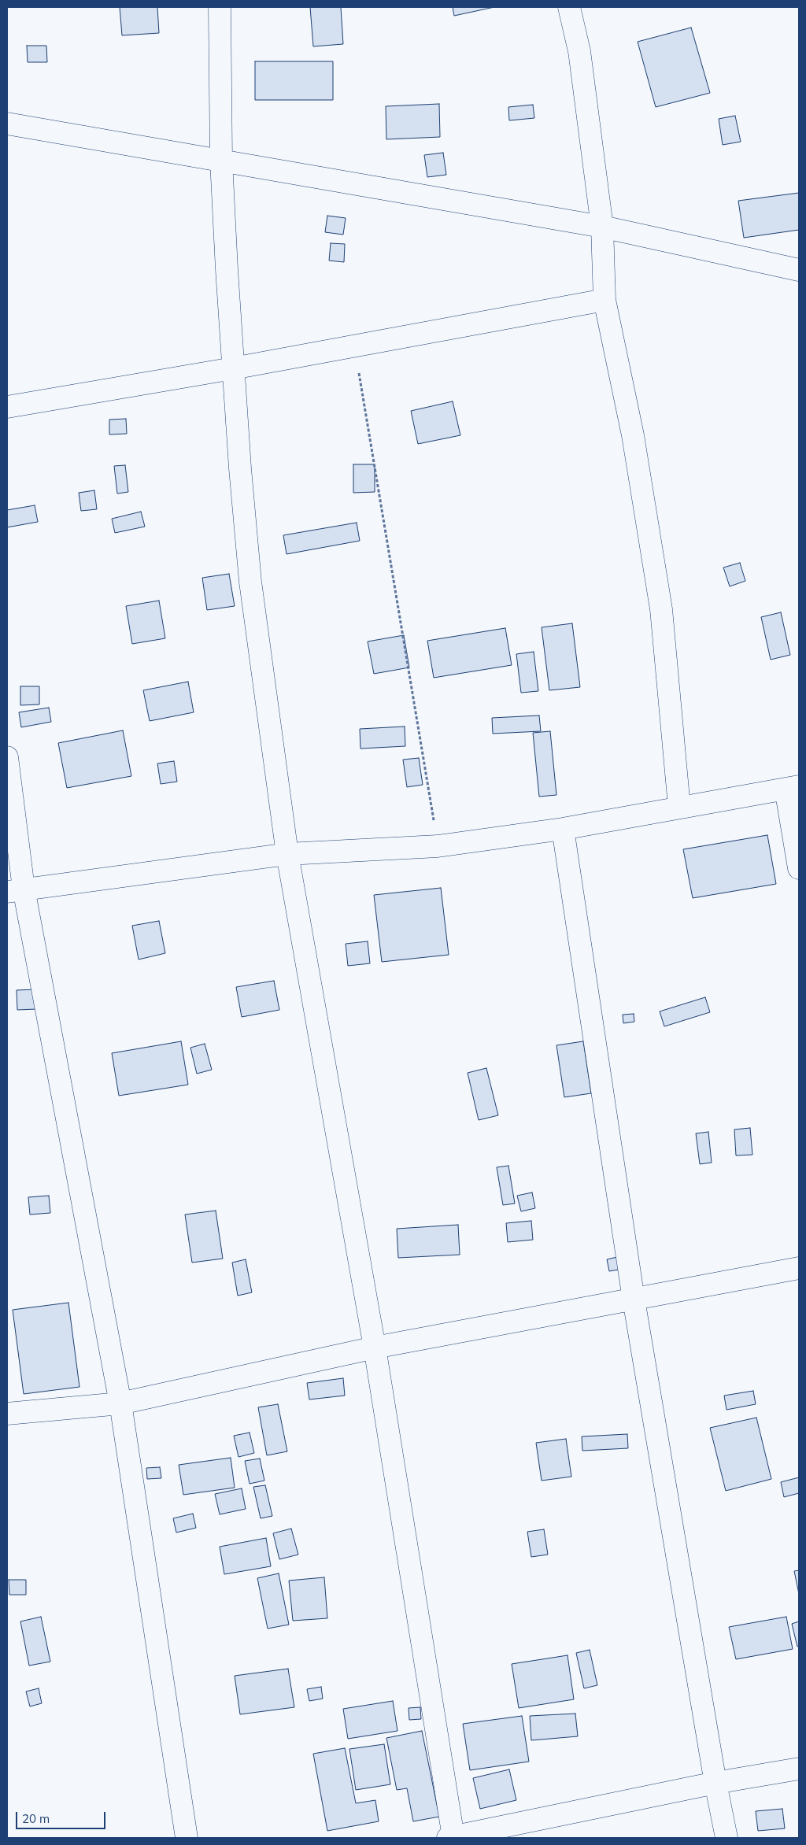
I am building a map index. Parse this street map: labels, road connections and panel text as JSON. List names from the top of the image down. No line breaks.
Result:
{"scale_bar":"20 m"}
